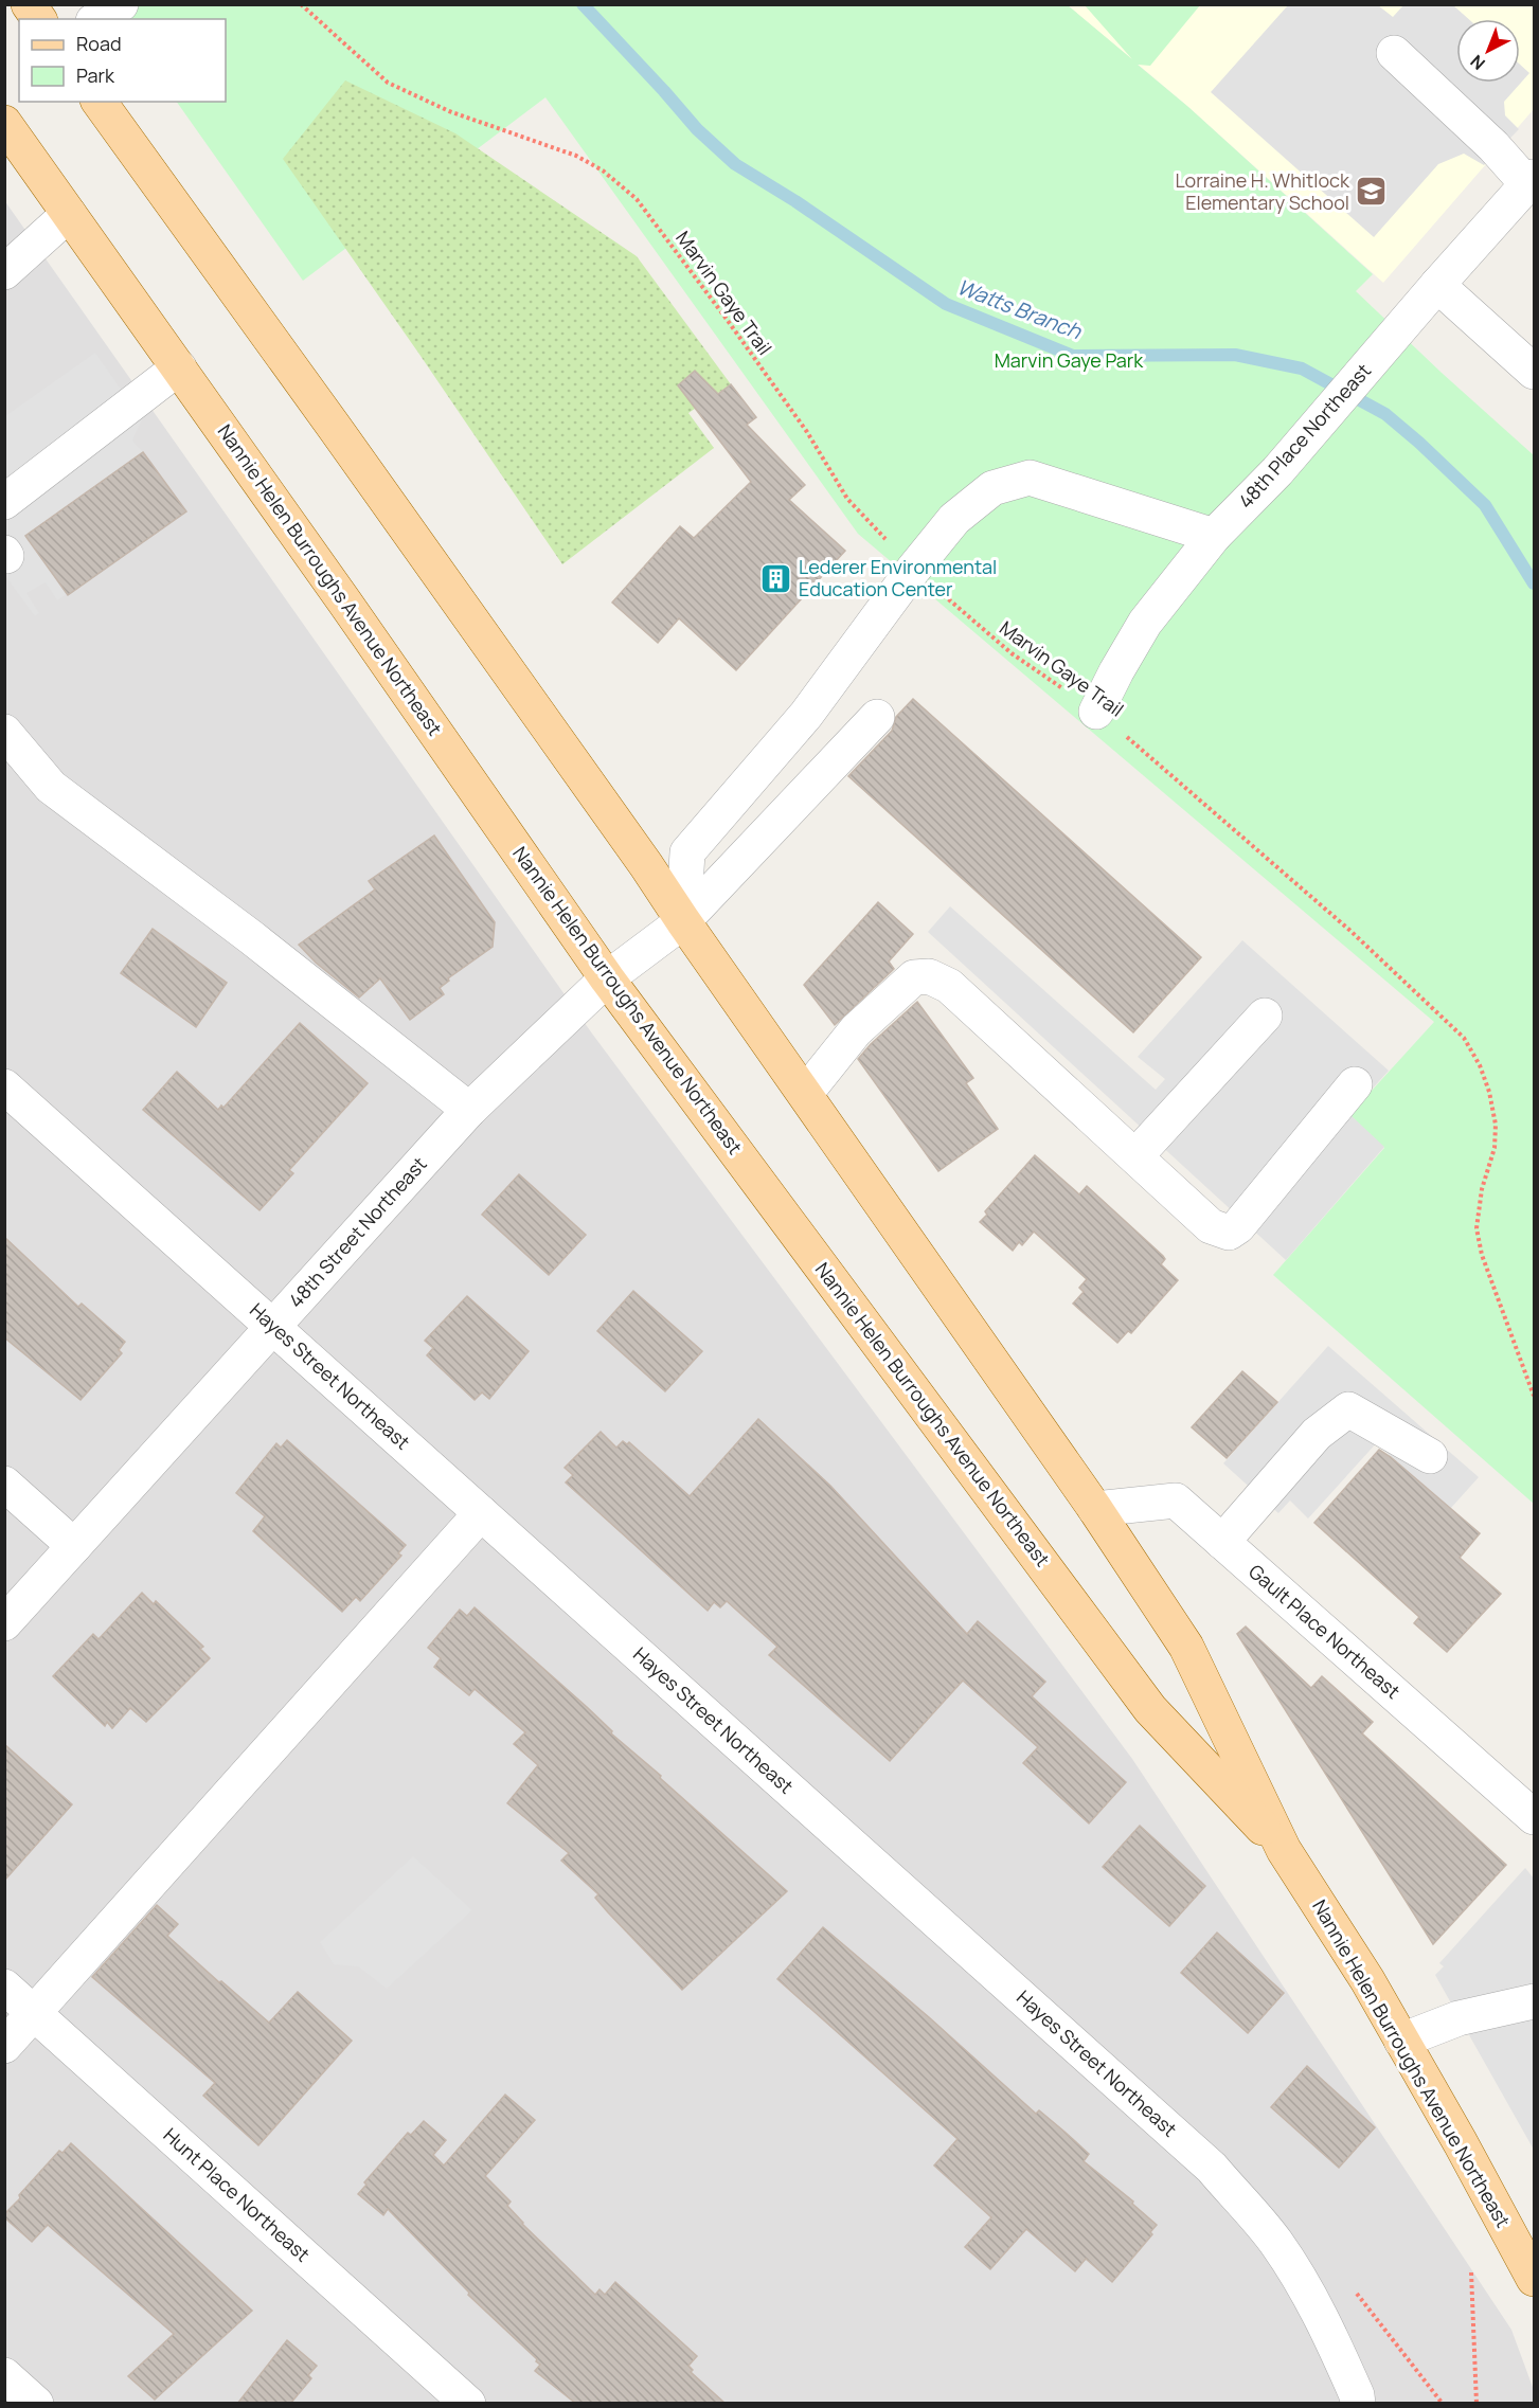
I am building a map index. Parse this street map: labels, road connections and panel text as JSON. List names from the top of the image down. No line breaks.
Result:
{"streets":{"main road":["Nannie Helen Burroughs Avenue Northeast"],"street":["48th Place Northeast","48th Street Northeast","Hayes Street Northeast","Gault Place Northeast","Hunt Place Northeast"],"path":["Marvin Gaye Trail"]},"crossings":[["Marvin Gaye Trail","48th Place Northeast"],["Nannie Helen Burroughs Avenue Northeast","48th Street Northeast"],["Nannie Helen Burroughs Avenue Northeast","Gault Place Northeast"],["48th Street Northeast","Hayes Street Northeast"]],"water":["Watts Branch"],"parks":["Marvin Gaye Park"],"places":{"school or university":["Lorraine H. Whitlock Elementary School"],"building":["Lederer Environmental Education Center"]},"legend":["Road","Park"],"north":"bottom left"}
